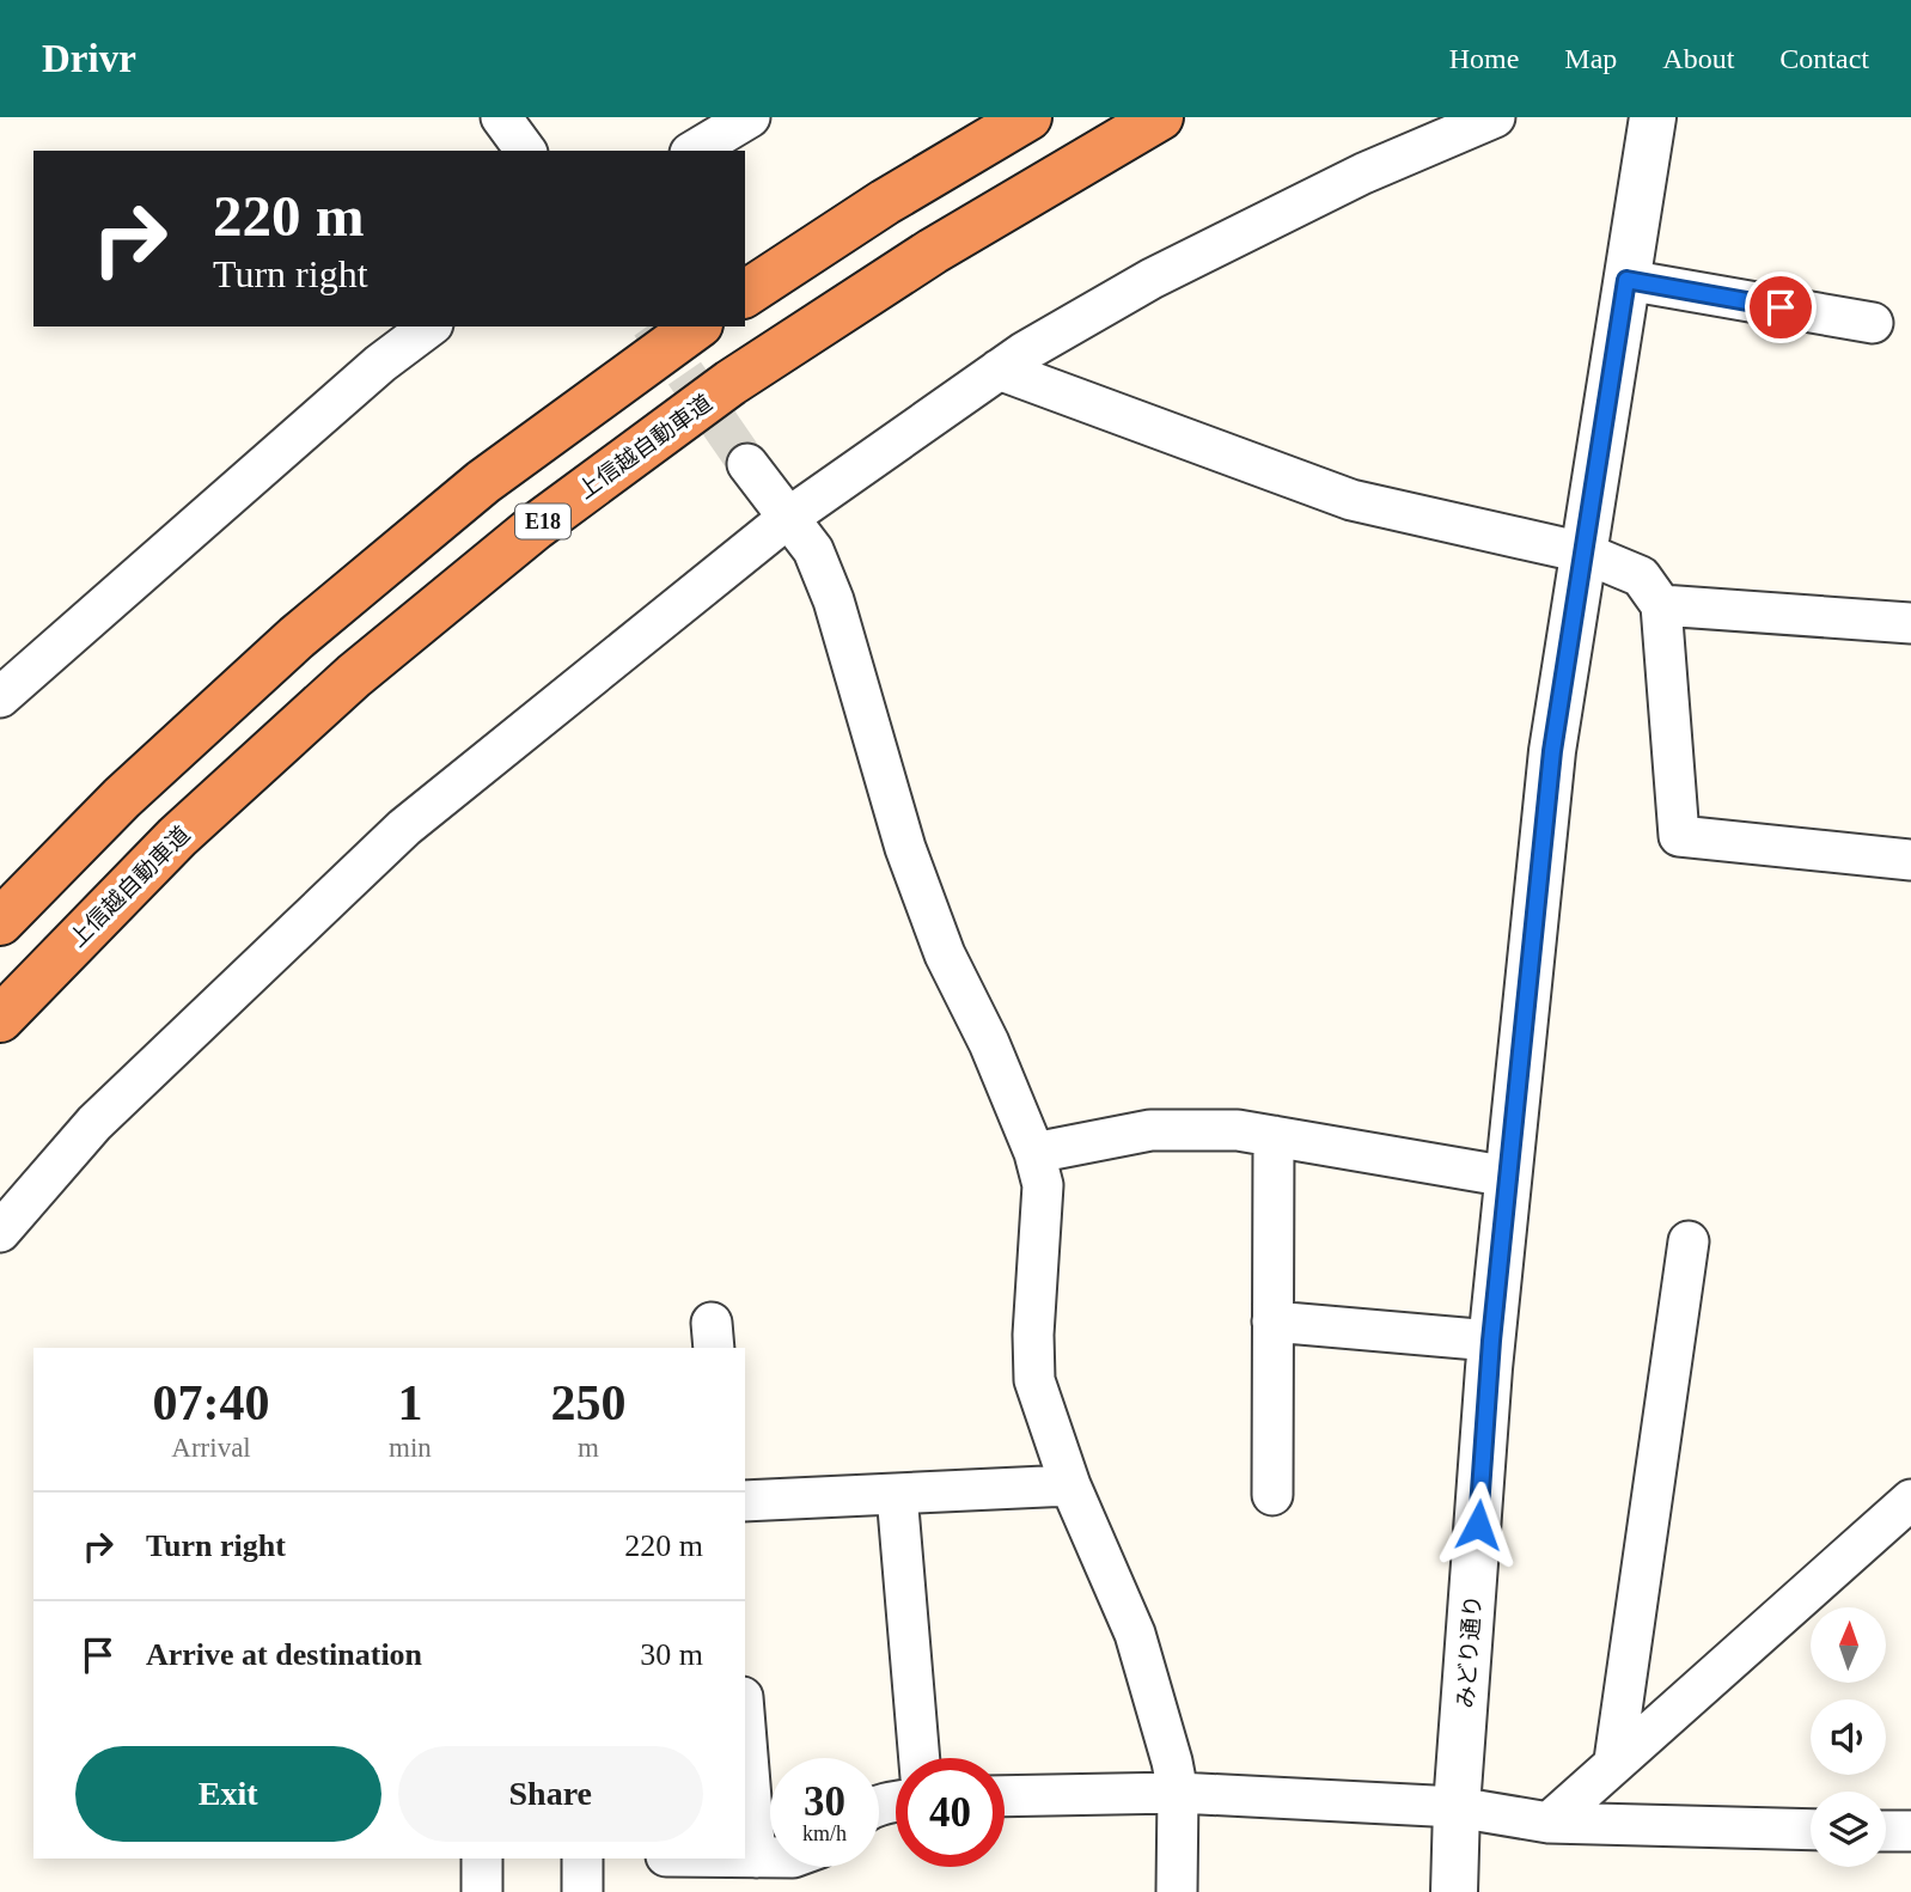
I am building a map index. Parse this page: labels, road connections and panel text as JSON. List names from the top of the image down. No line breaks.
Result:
{"streets":{"highway":["上信越自動車道","E18"],"street":["みどり通り"]},"north":"top","page":{"header":"Drivr","nav":["Home","Map","About","Contact"],"turn":["220 m","Turn right"],"eta":["07:40","Arrival","1","min","250","m"],"list":[{"name":"Turn right","value":"220 m"},{"name":"Arrive at destination","value":"30 m"}],"buttons":["Exit","Share"],"speed":"30 km/h","limit":"40"}}
